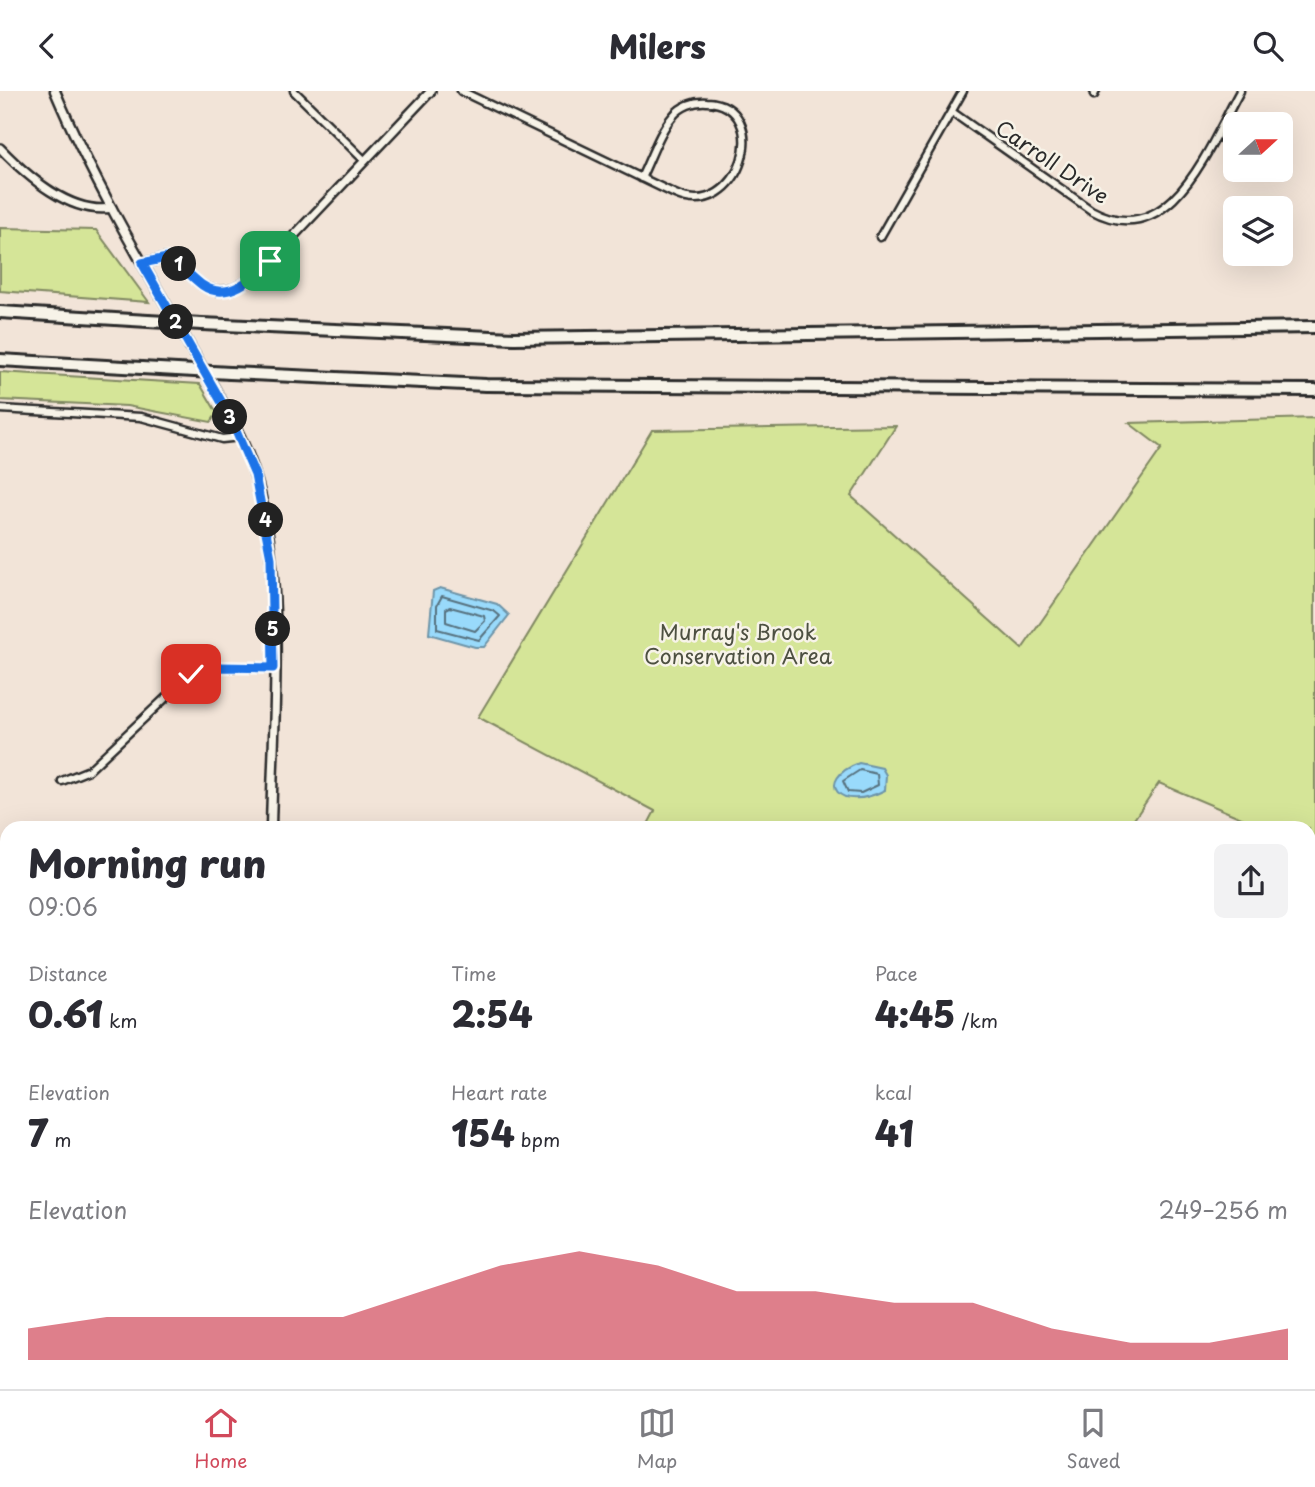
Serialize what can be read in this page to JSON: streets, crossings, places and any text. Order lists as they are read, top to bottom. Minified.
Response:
{"streets":{"street":["Carroll Drive"]},"parks":["Murray's Brook Conservation Area"],"north":"right","page":{"header":"Milers","pins":["1","2","3","4","5"],"heading":["Morning run","09:06"],"stats":[["Distance","0.61 km"],["Time","2:54"],["Pace","4:45 /km"],["Elevation","7 m"],["Heart rate","154 bpm"],["kcal","41"]],"chart":["Elevation","249–256 m"],"tabs":["Home","Map","Saved"]}}
